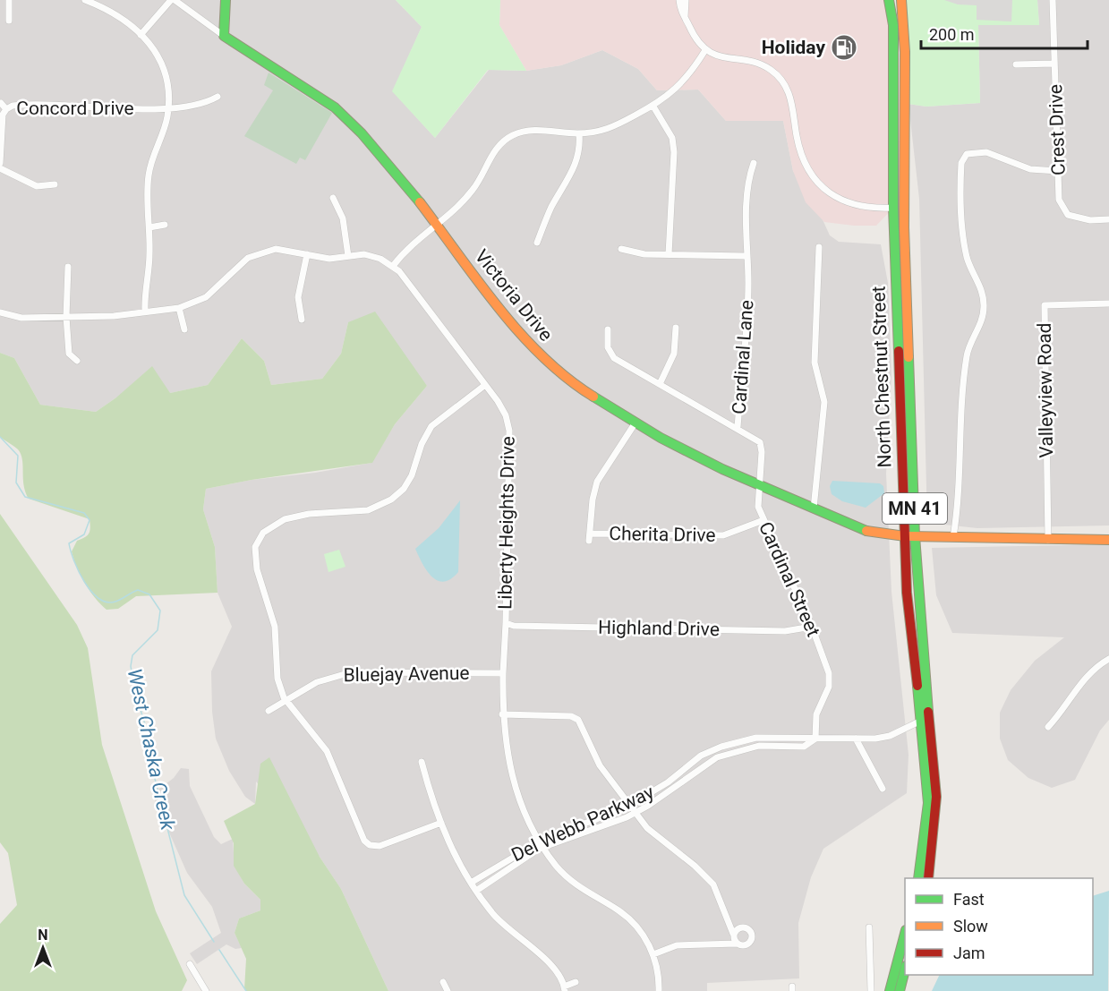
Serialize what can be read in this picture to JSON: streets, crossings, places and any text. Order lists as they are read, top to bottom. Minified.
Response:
{"streets":{"main road":["Victoria Drive","North Chestnut Street","MN 41"],"street":["Concord Drive","Crest Drive","Cardinal Lane","Valleyview Road","Liberty Heights Drive","Cherita Drive","Cardinal Street","Highland Drive","Bluejay Avenue","Del Webb Parkway"]},"crossings":[["Victoria Drive","Cardinal Lane"],["Victoria Drive","North Chestnut Street"],["Victoria Drive","Valleyview Road"],["Victoria Drive","Cherita Drive"],["Victoria Drive","Cardinal Street"],["Cardinal Lane","Cardinal Street"],["North Chestnut Street","Del Webb Parkway"],["Liberty Heights Drive","Highland Drive"],["Cherita Drive","Cardinal Street"],["Cardinal Street","Highland Drive"],["Cardinal Street","Del Webb Parkway"]],"water":["West Chaska Creek"],"places":{"fuel station":["Holiday"]},"legend":["Fast","Slow","Jam"],"scale_bar":"200 m","north":"top"}
